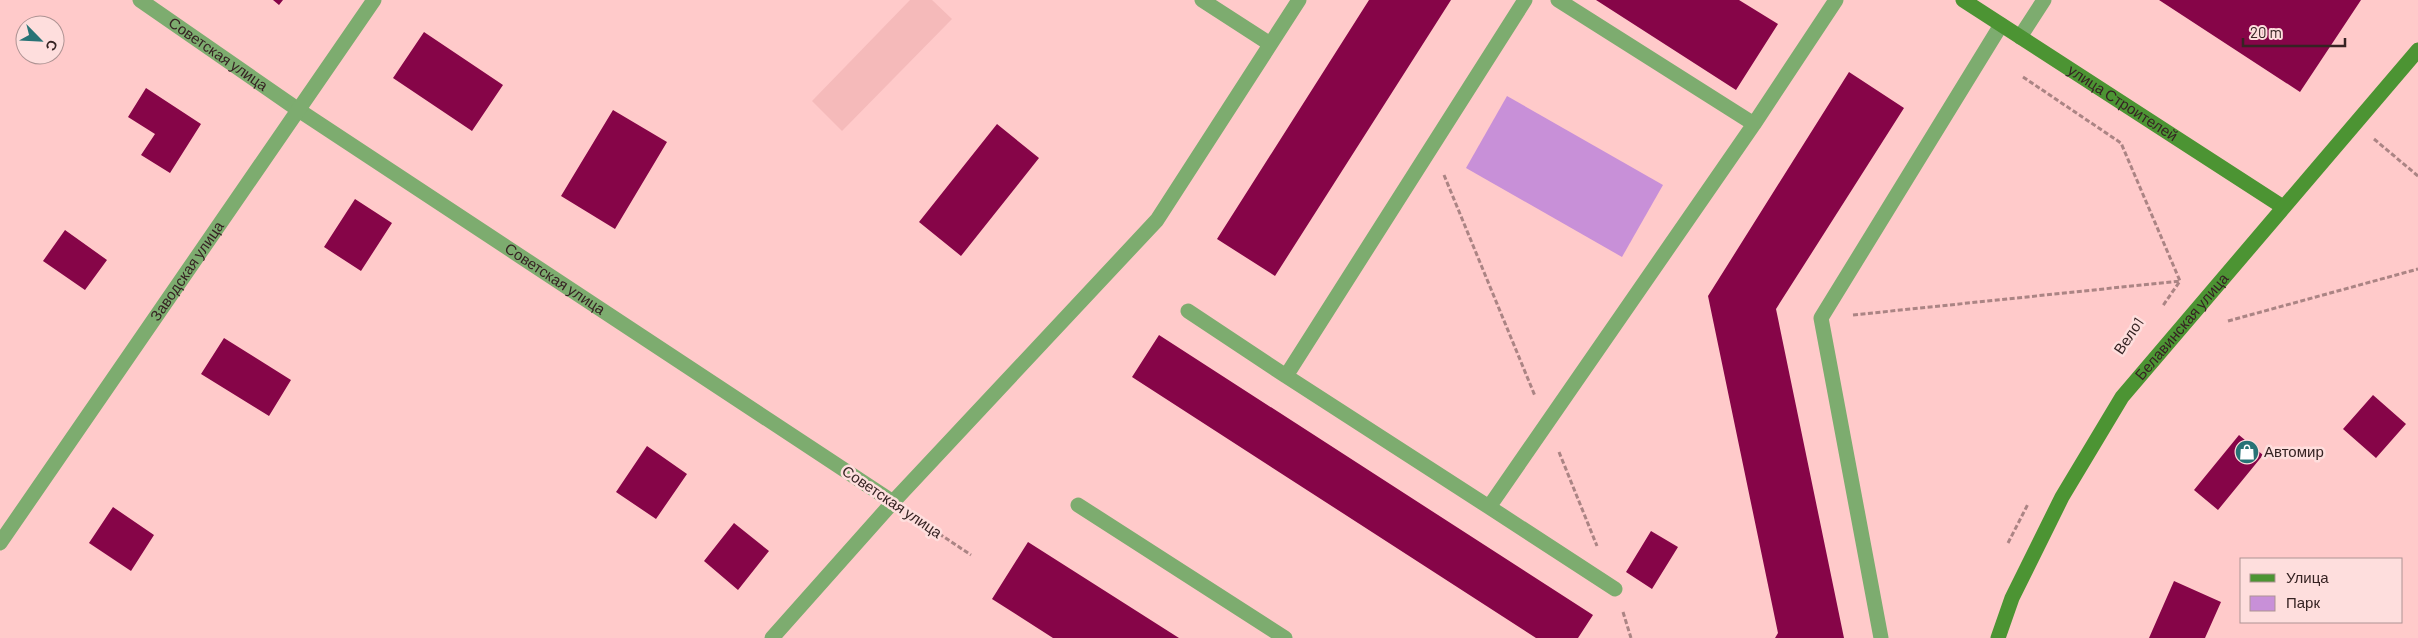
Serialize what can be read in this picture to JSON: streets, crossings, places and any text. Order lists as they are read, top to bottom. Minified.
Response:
{"streets":{"main road":["улица Строителей","Белавинская улица"],"street":["Советская улица","Заводская улица"],"path":["Вело1"]},"crossings":[["Советская улица","Заводская улица"],["улица Строителей","Белавинская улица"]],"places":{"shop":["Автомир"]},"legend":["Улица","Парк"],"scale_bar":"20 m","north":"bottom right"}
